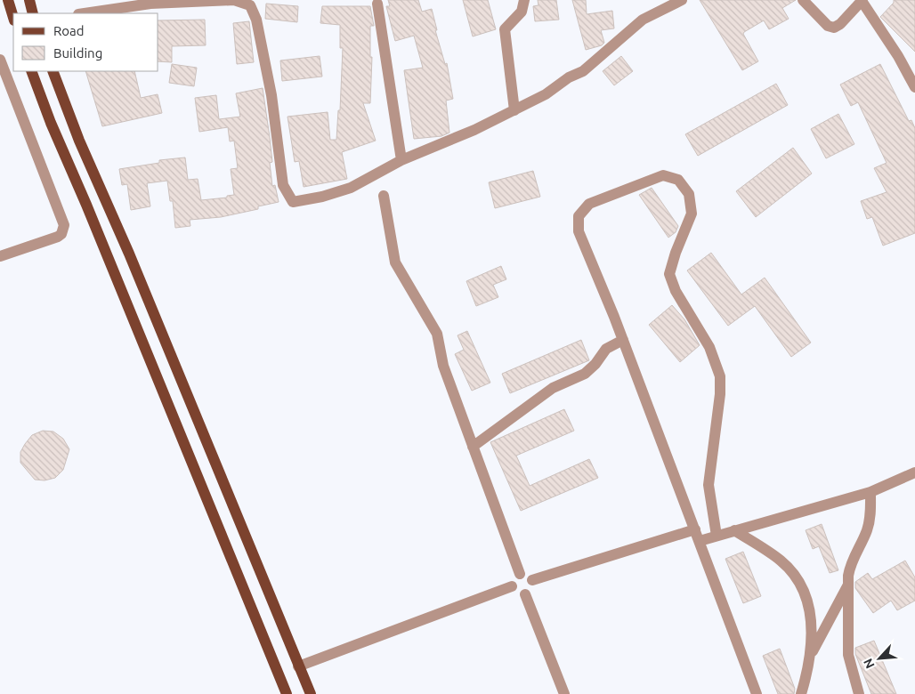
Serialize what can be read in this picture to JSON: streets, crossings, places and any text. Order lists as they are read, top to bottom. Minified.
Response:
{"legend":["Road","Building"],"north":"bottom left"}
